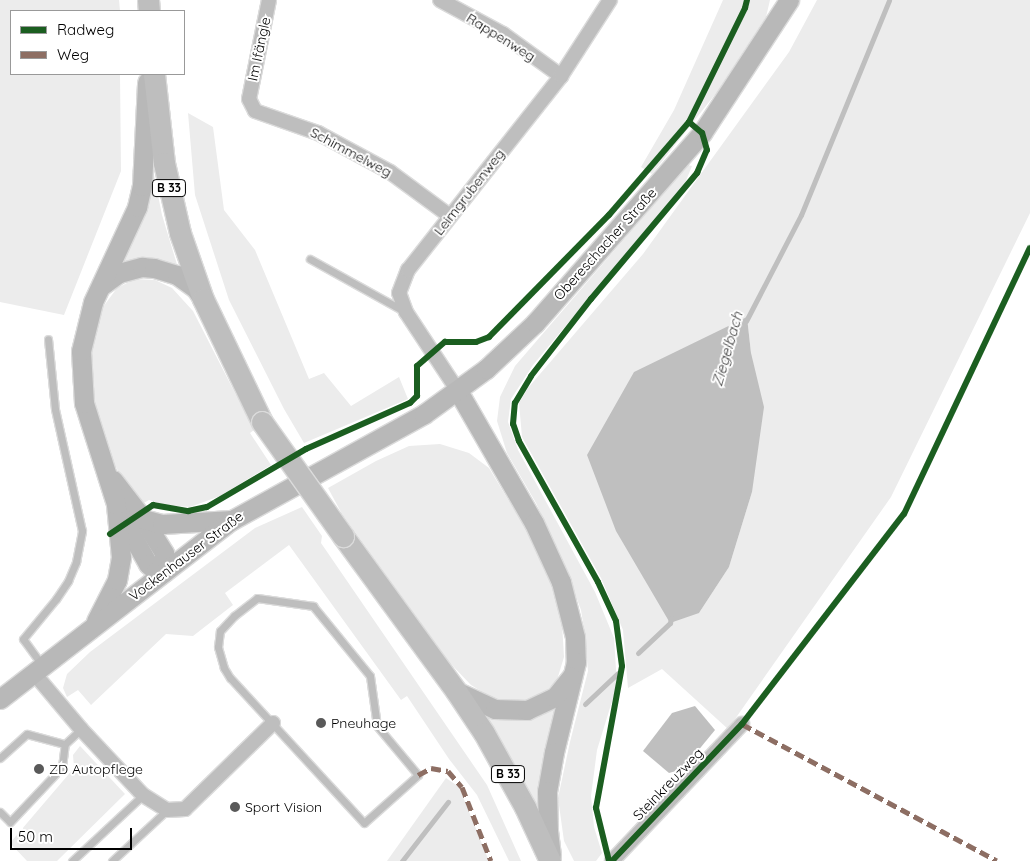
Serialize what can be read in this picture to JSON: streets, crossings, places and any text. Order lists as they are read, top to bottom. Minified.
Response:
{"streets":{"main road":["B 33","Obereschacher Straße","Vockenhauser Straße"],"street":["Rappenweg","Im Ifängle","Schimmelweg","Leimgrubenweg","Steinkreuzweg"]},"crossings":[["Rappenweg","Leimgrubenweg"],["Im Ifängle","Schimmelweg"],["Schimmelweg","Leimgrubenweg"],["Leimgrubenweg","Obereschacher Straße"],["Obereschacher Straße","Vockenhauser Straße"]],"water":["Ziegelbach"],"places":["Pneuhage","ZD Autopflege","Sport Vision"],"legend":["Radweg","Weg"],"scale_bar":"50 m"}
